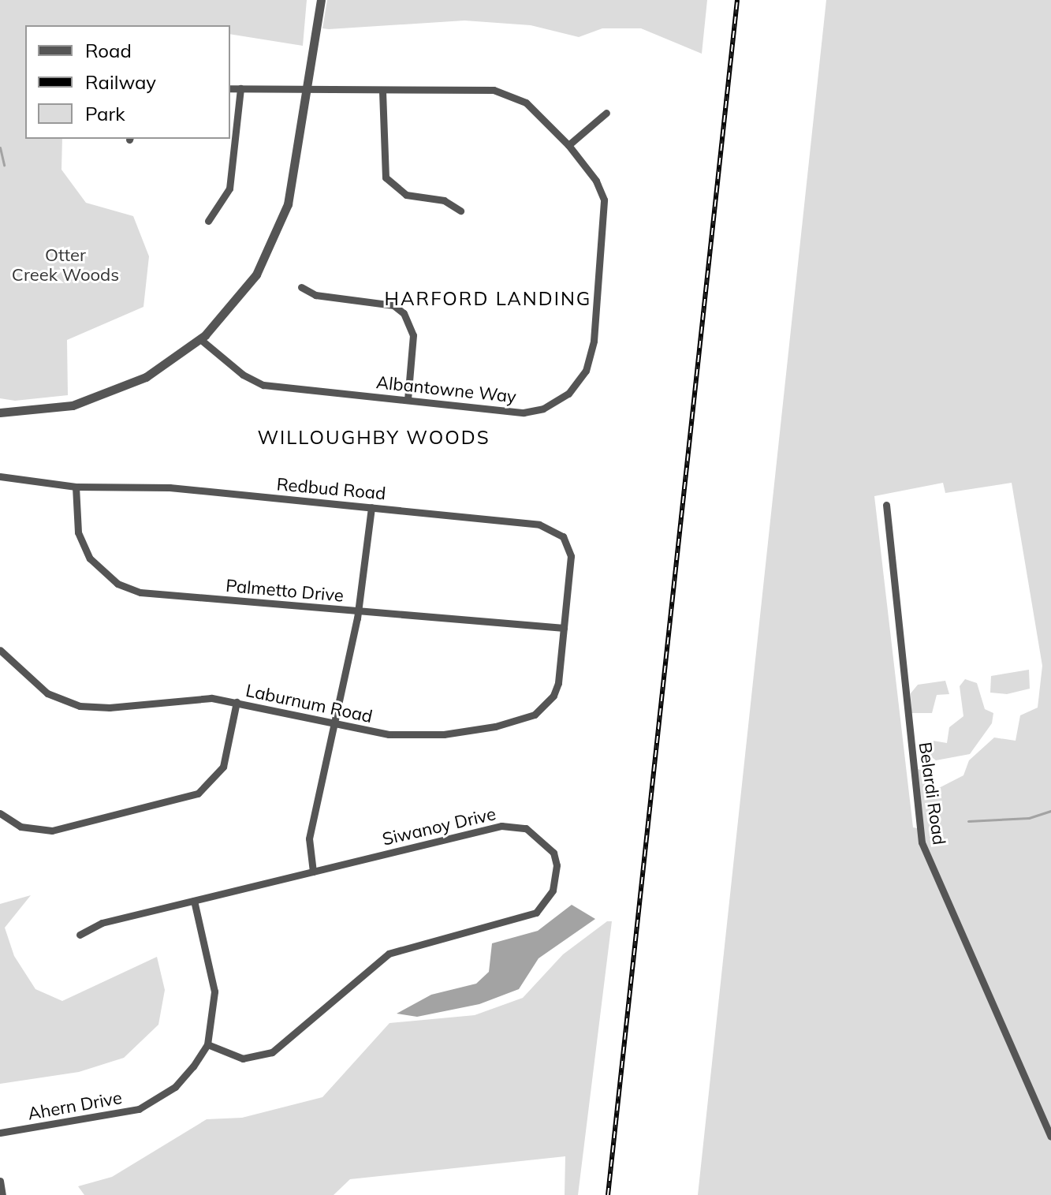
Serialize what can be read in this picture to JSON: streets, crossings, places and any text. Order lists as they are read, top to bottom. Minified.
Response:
{"streets":{"street":["Albantowne Way","Redbud Road","Palmetto Drive","Laburnum Road","Belardi Road","Siwanoy Drive","Ahern Drive"]},"crossings":[["Redbud Road","Palmetto Drive"],["Redbud Road","Laburnum Road"],["Palmetto Drive","Laburnum Road"],["Siwanoy Drive","Ahern Drive"]],"districts":["HARFORD LANDING","WILLOUGHBY WOODS"],"parks":["Otter Creek Woods"],"legend":["Road","Railway","Park"]}
